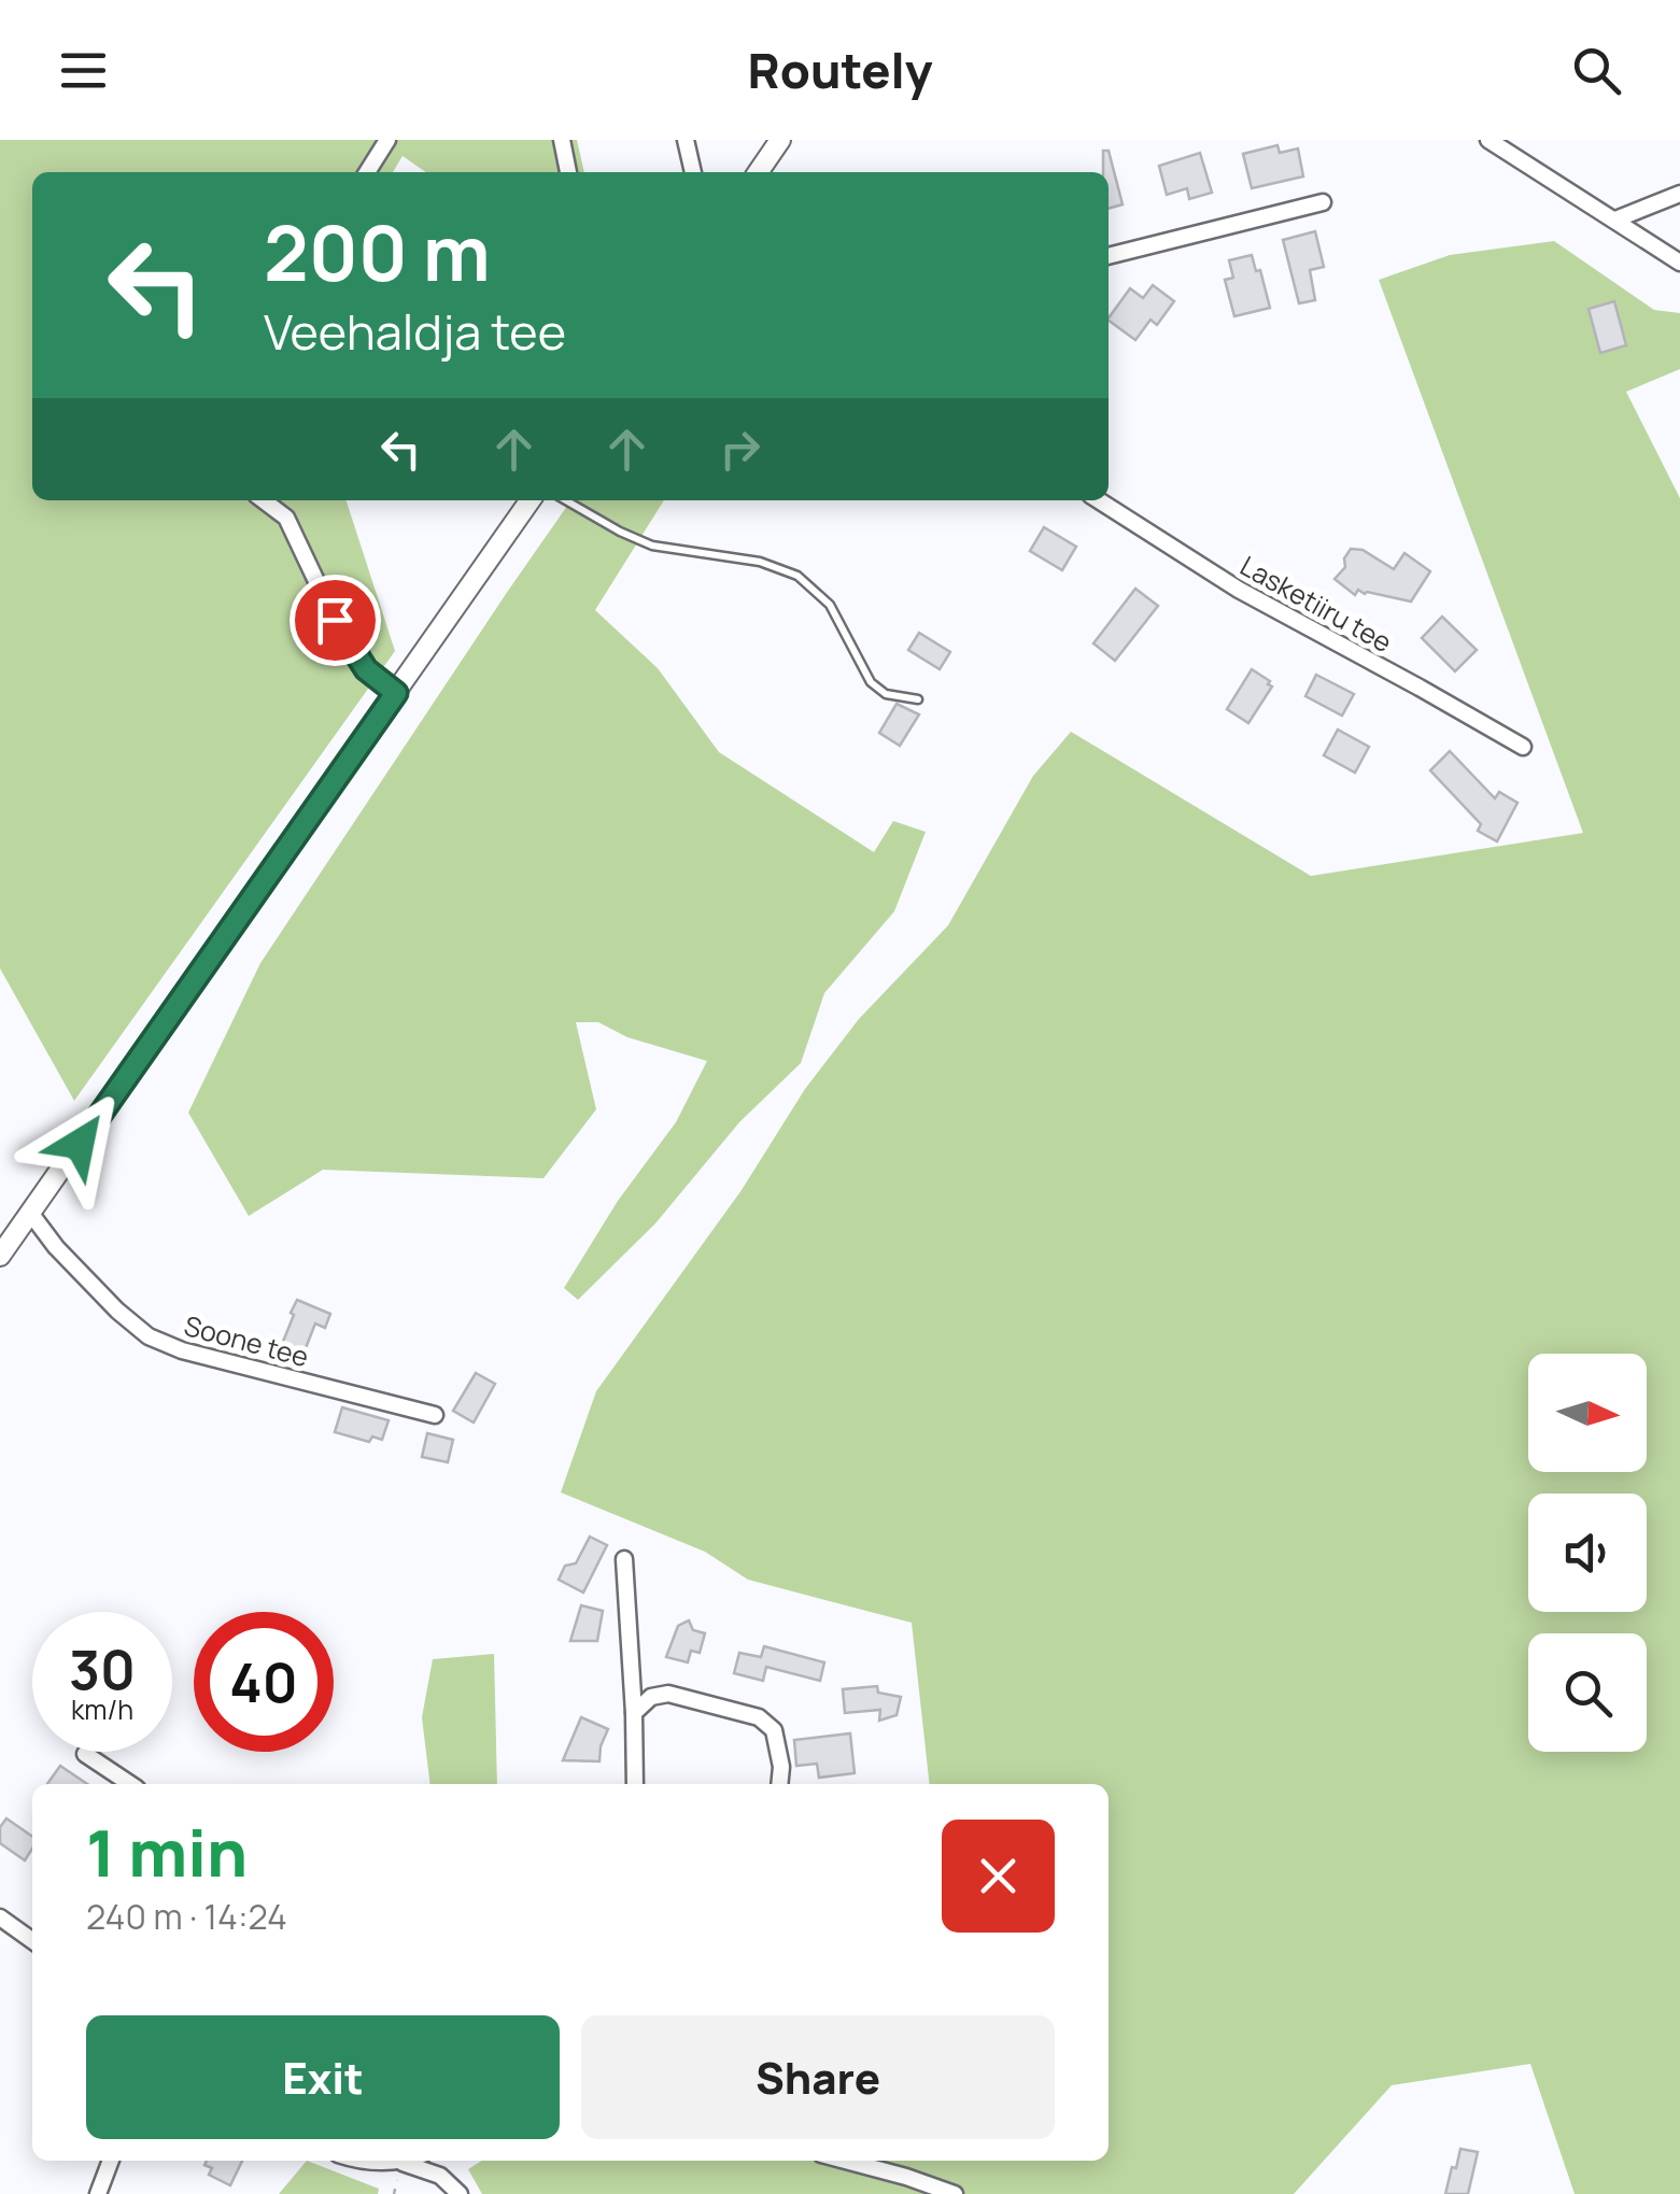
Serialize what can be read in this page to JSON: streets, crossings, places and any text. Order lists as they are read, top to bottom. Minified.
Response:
{"streets":{"street":["Lasketiiru tee","Soone tee"]},"north":"right","page":{"header":"Routely","turn":["200 m","Veehaldja tee"],"speed":"30 km/h","limit":"40","heading":["1 min","240 m · 14:24"],"buttons":["Exit","Share"]}}
